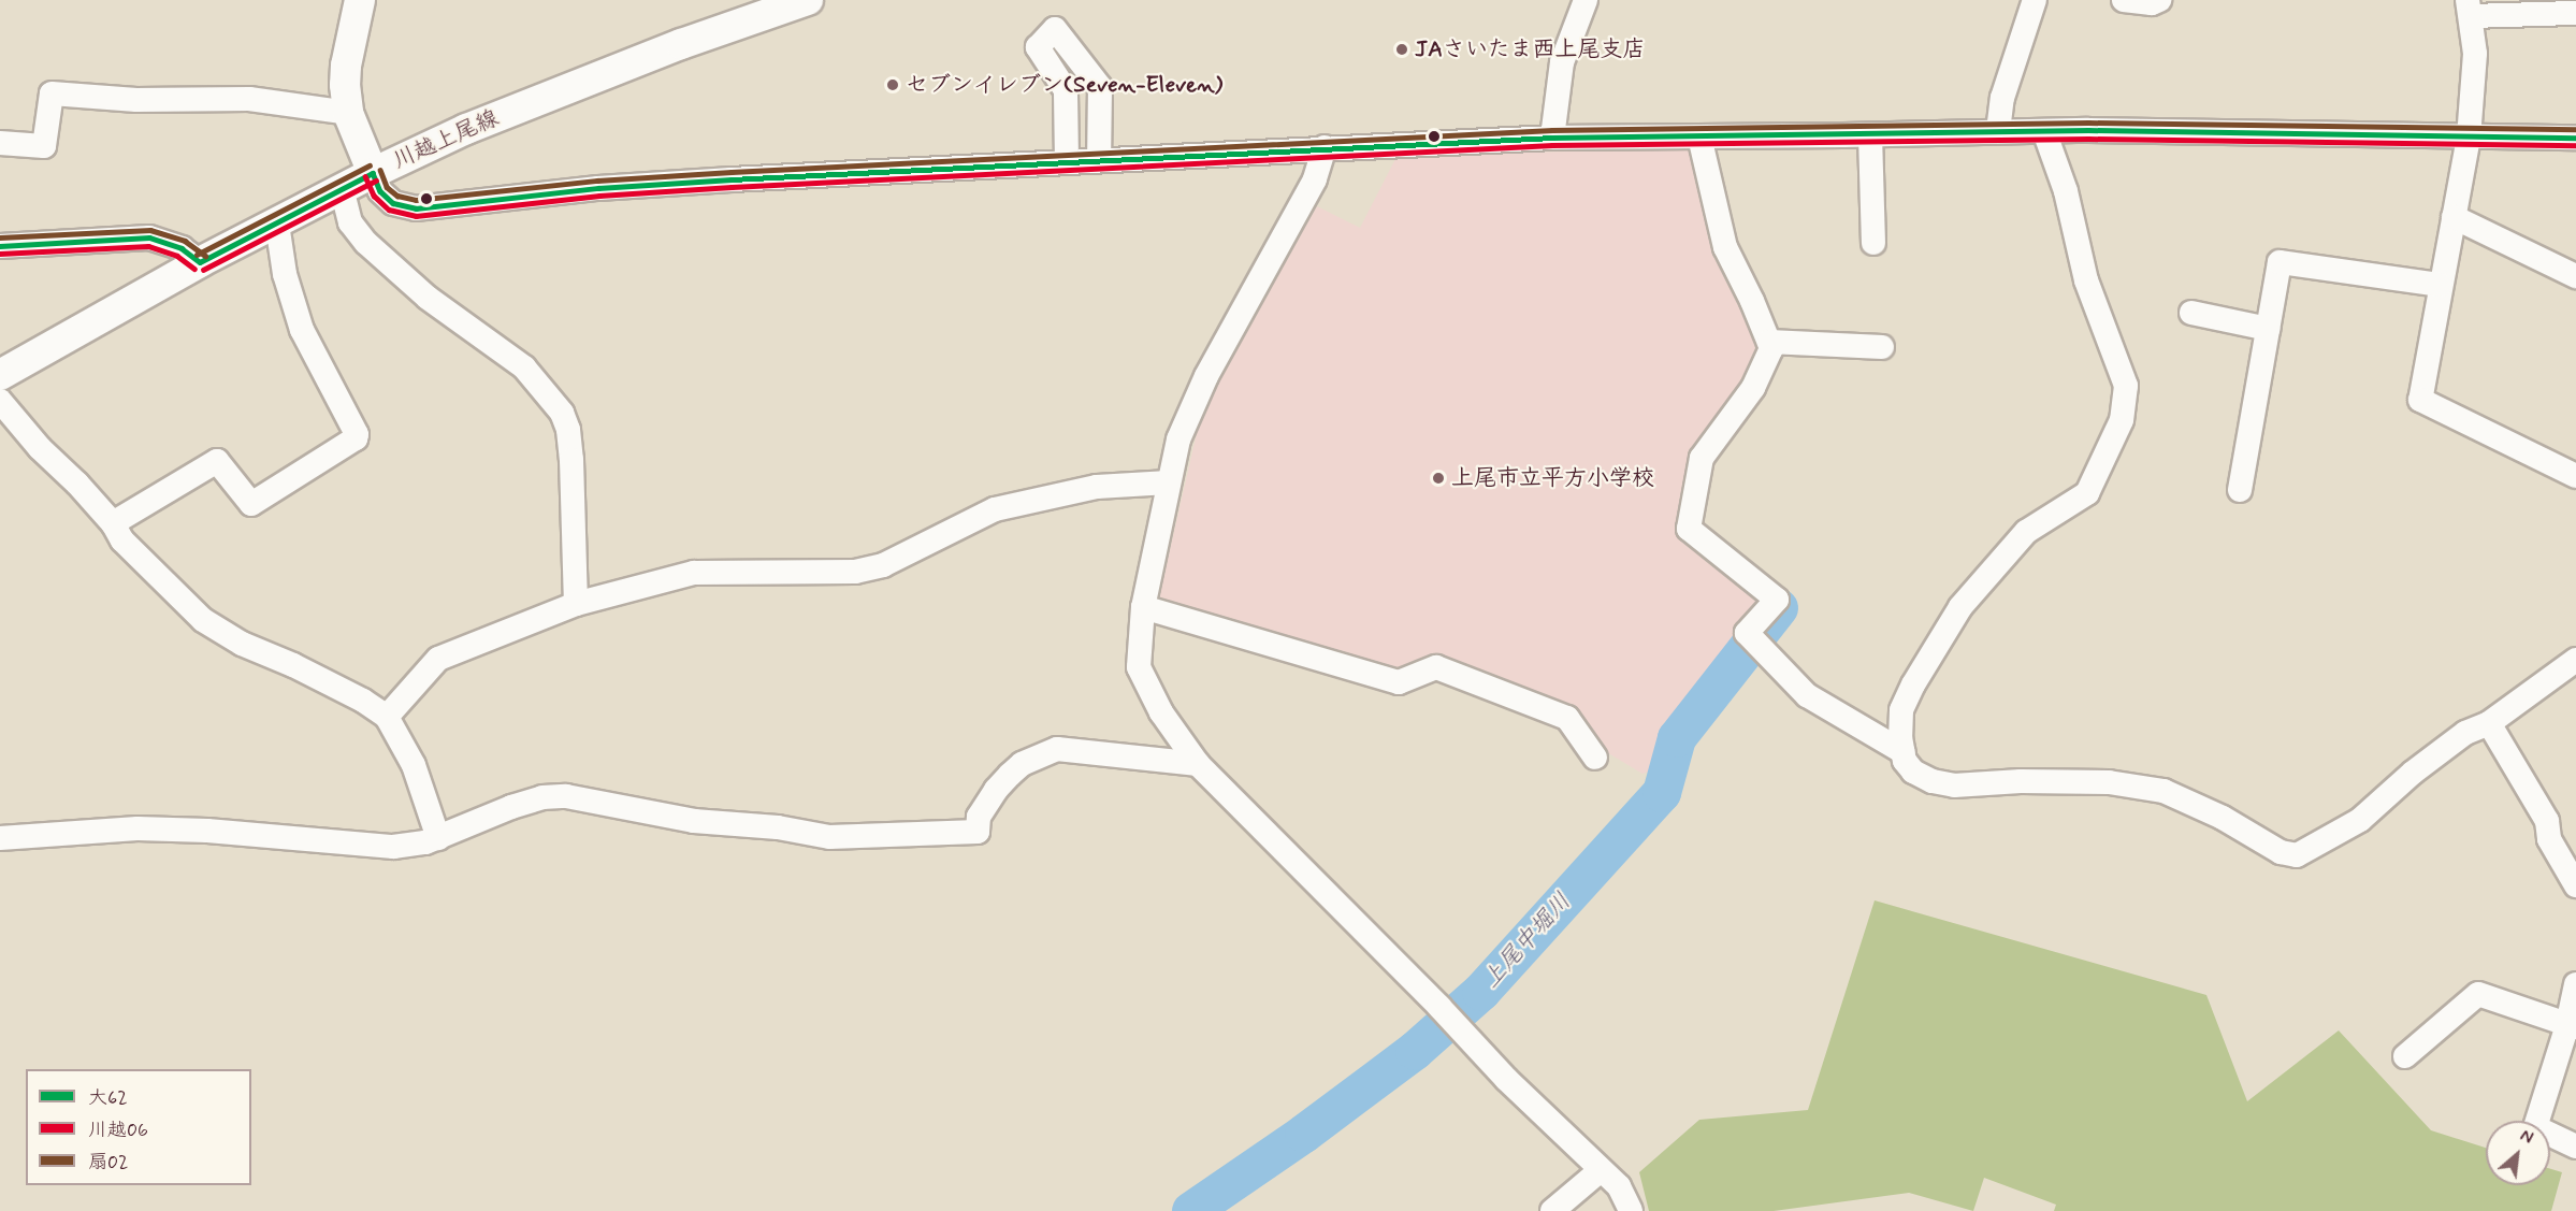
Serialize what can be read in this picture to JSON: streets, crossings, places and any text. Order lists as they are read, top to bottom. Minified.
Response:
{"streets":{"main road":["川越上尾線"]},"water":["上尾中堀川"],"places":["JAさいたま西上尾支店","セブンイレブン(Seven-Eleven)","上尾市立平方小学校"],"lines":["transit line 扇02","transit line 大62","transit line 川越06"],"legend":["大62","川越06","扇02"],"north":"top right"}
